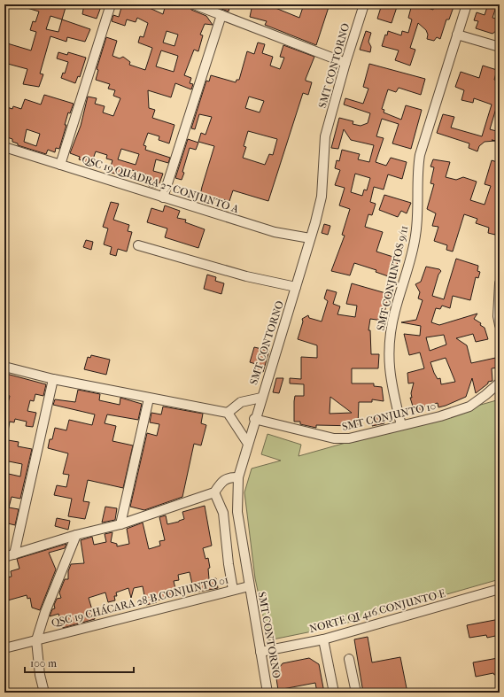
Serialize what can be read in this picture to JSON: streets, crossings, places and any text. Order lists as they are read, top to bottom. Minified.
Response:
{"streets":{"street":["SMT CONTORNO","QSC 19 QUADRA 27 CONJUNTO A","SMT CONJUNTOS 9/11","SMT CONJUNTO 10","QSC 19 CHÁCARA 28-B CONJUNTO 01","NORTE QI 416 CONJUNTO E"]},"crossings":[["SMT CONTORNO","QSC 19 QUADRA 27 CONJUNTO A"],["SMT CONTORNO","SMT CONJUNTO 10"],["SMT CONTORNO","QSC 19 CHÁCARA 28-B CONJUNTO 01"],["SMT CONTORNO","NORTE QI 416 CONJUNTO E"],["SMT CONJUNTOS 9/11","SMT CONJUNTO 10"]],"scale_bar":"100 m"}
